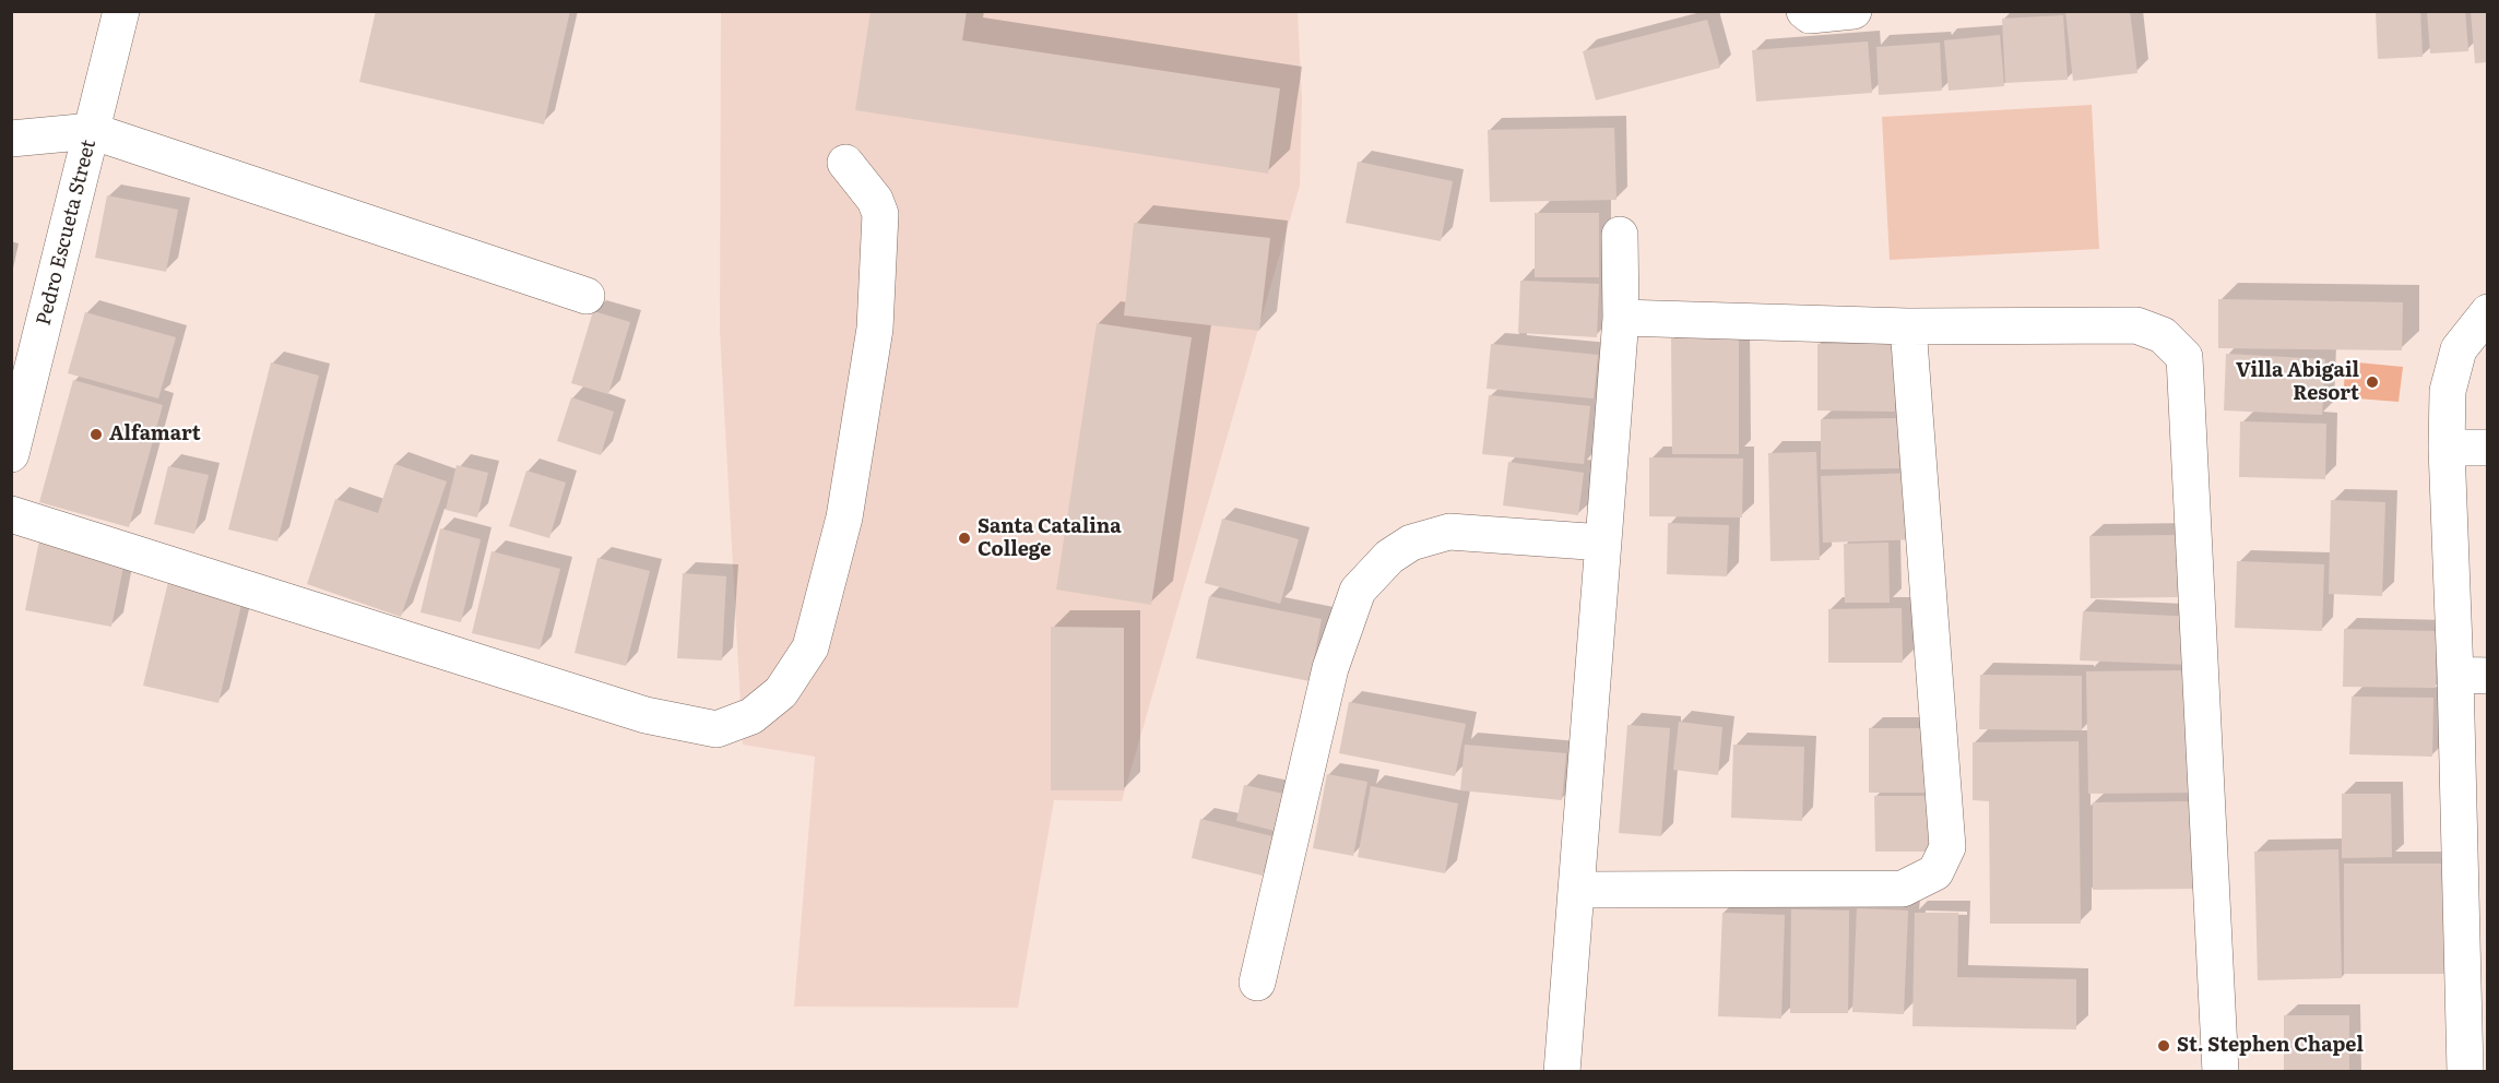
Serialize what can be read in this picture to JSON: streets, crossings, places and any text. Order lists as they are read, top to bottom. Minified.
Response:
{"streets":{"street":["Pedro Escueta Street"]},"places":["Villa Abigail Resort","Alfamart","Santa Catalina College","St. Stephen Chapel"]}
